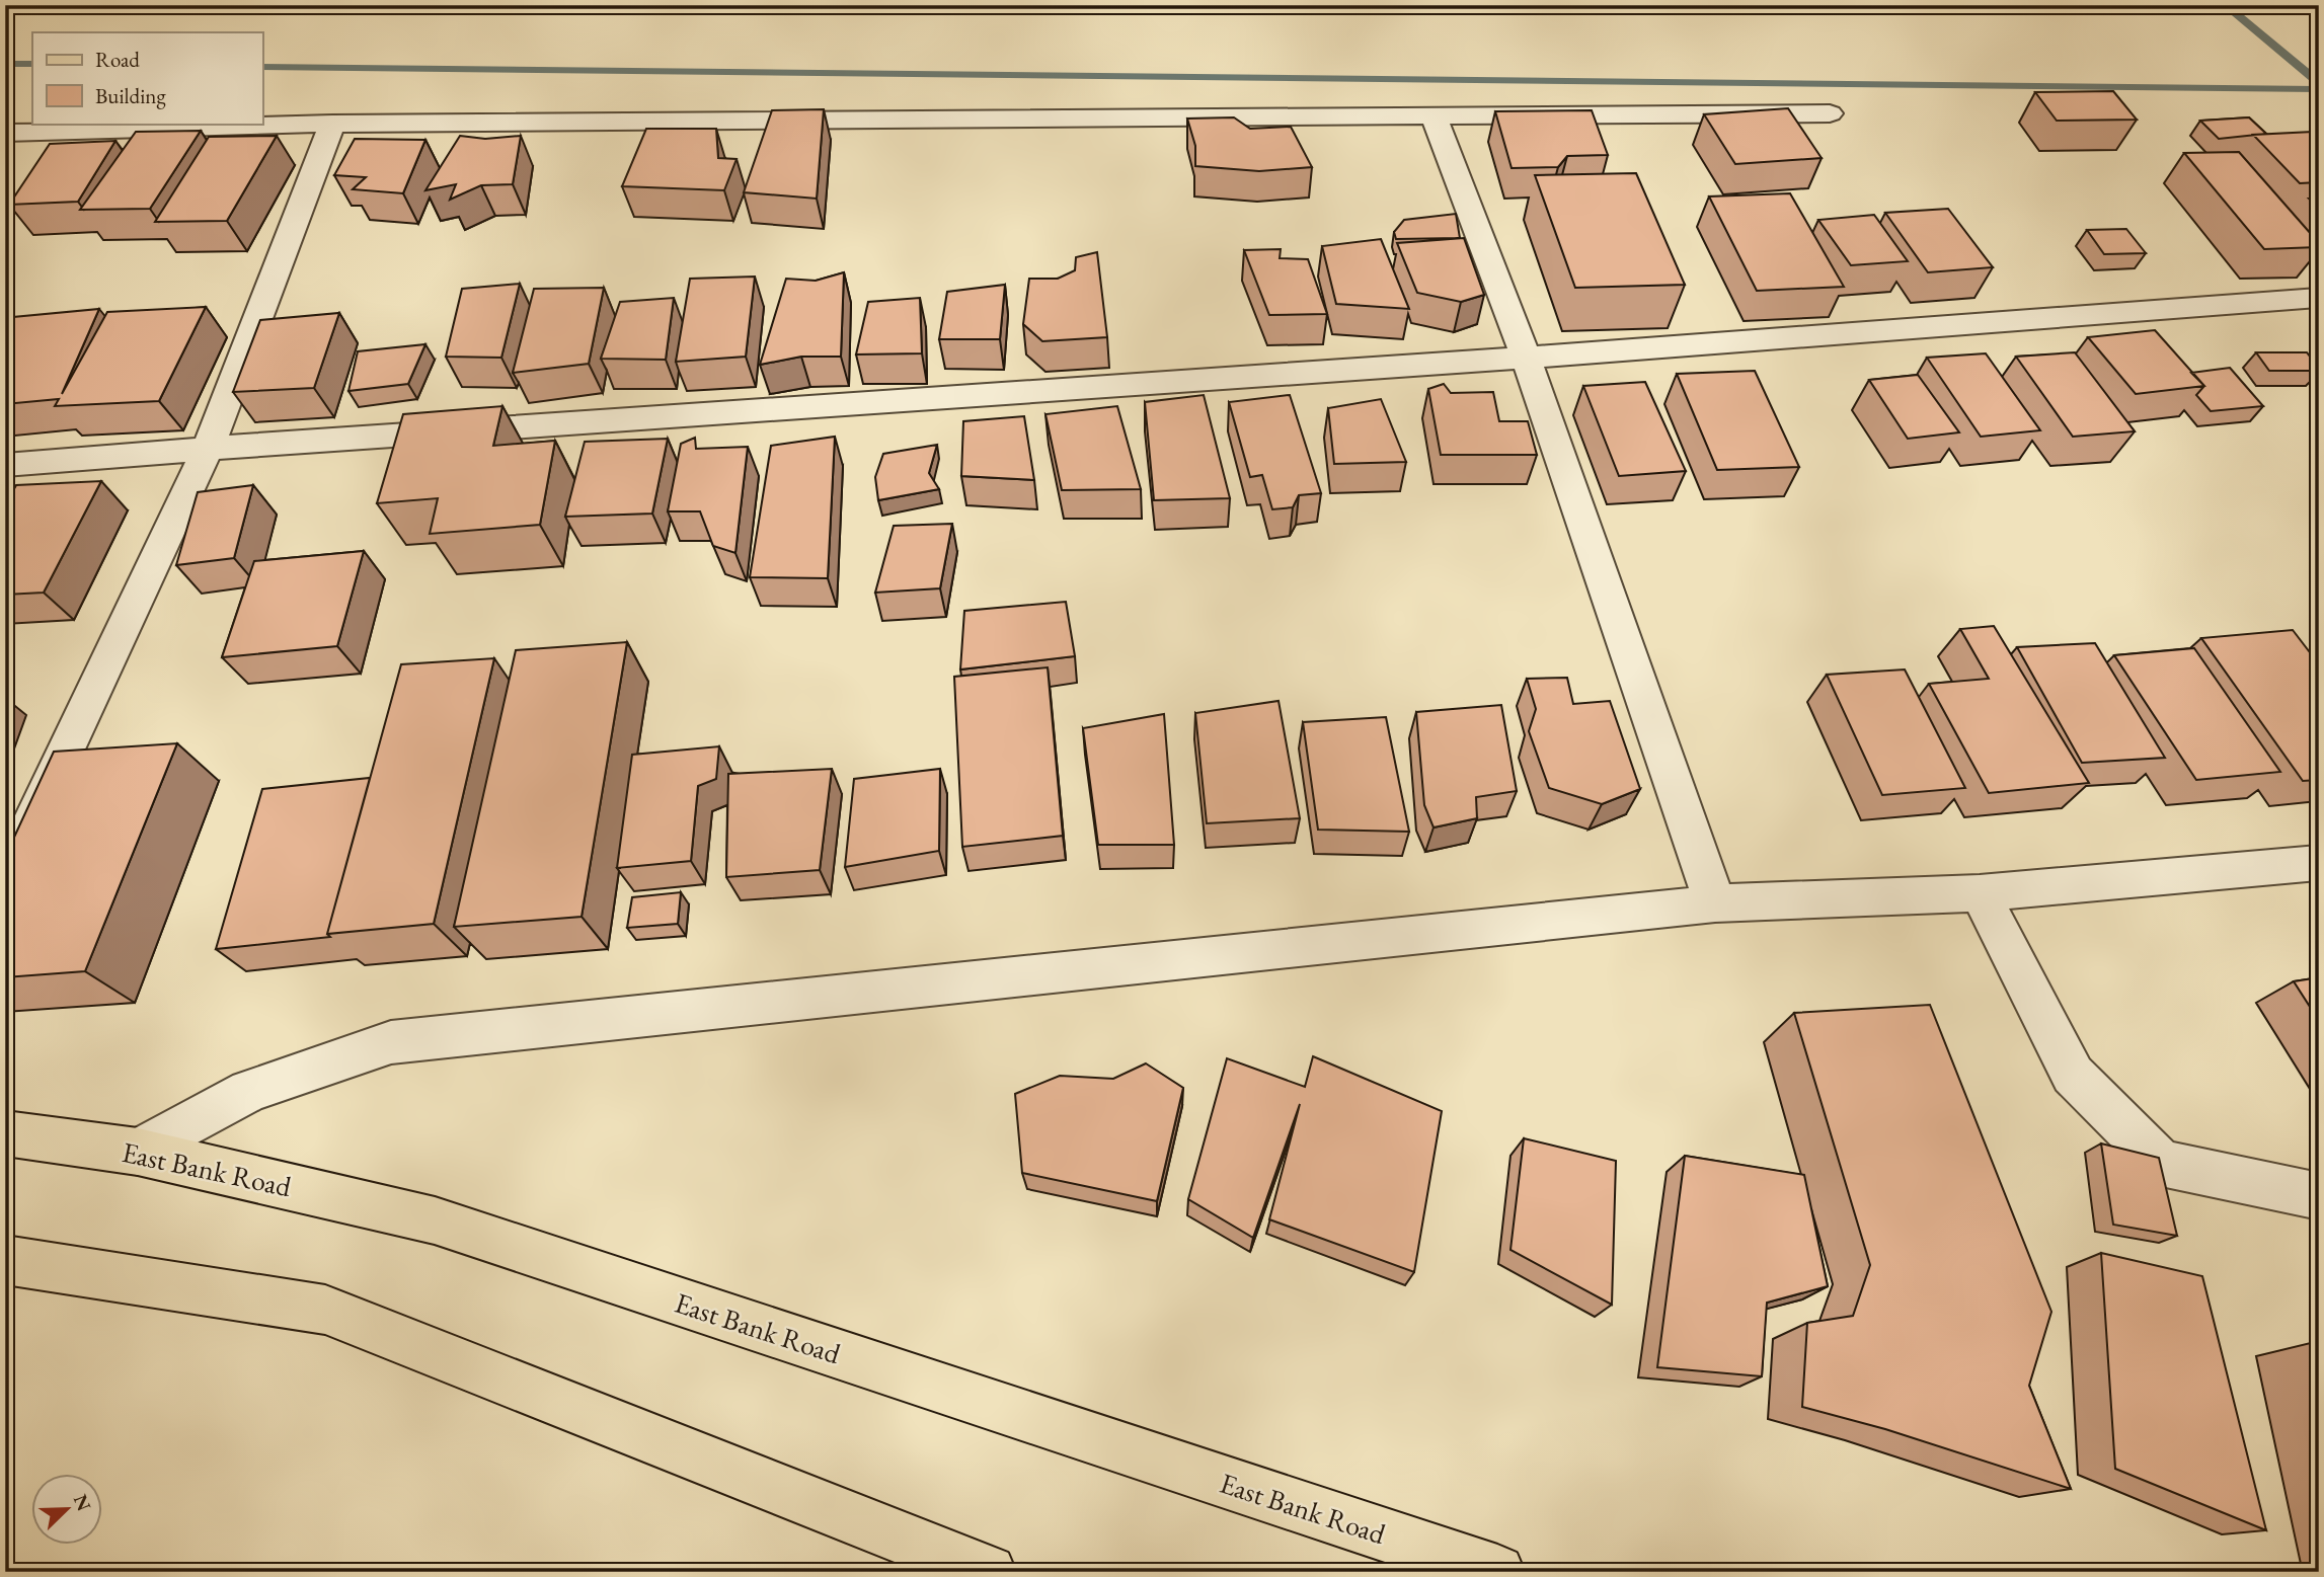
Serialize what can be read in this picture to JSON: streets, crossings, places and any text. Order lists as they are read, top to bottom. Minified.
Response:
{"streets":{"main road":["East Bank Road"]},"legend":["Road","Building"],"north":"top right"}
